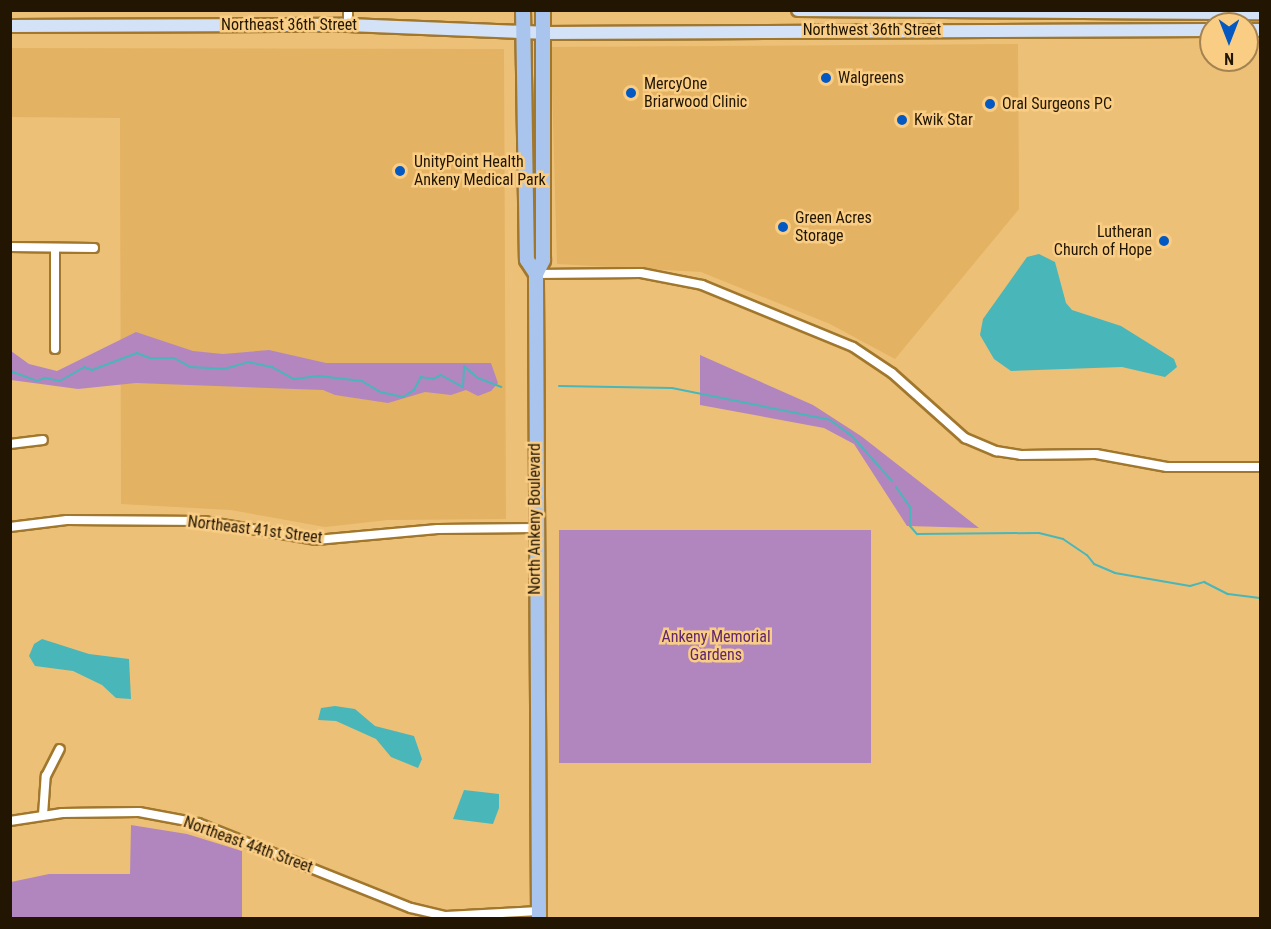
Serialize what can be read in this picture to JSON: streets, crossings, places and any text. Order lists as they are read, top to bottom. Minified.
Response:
{"streets":{"main road":["Northeast 36th Street","Northwest 36th Street","North Ankeny Boulevard"],"street":["Northeast 41st Street","Northeast 44th Street"]},"crossings":[["Northeast 36th Street","Northwest 36th Street"],["Northeast 36th Street","North Ankeny Boulevard"],["Northwest 36th Street","North Ankeny Boulevard"],["North Ankeny Boulevard","Northeast 41st Street"],["North Ankeny Boulevard","Northeast 44th Street"]],"parks":["Ankeny Memorial Gardens"],"places":["Walgreens","MercyOne Briarwood Clinic","Oral Surgeons PC","Kwik Star","UnityPoint Health Ankeny Medical Park","Green Acres Storage","Lutheran Church of Hope"],"north":"bottom"}
